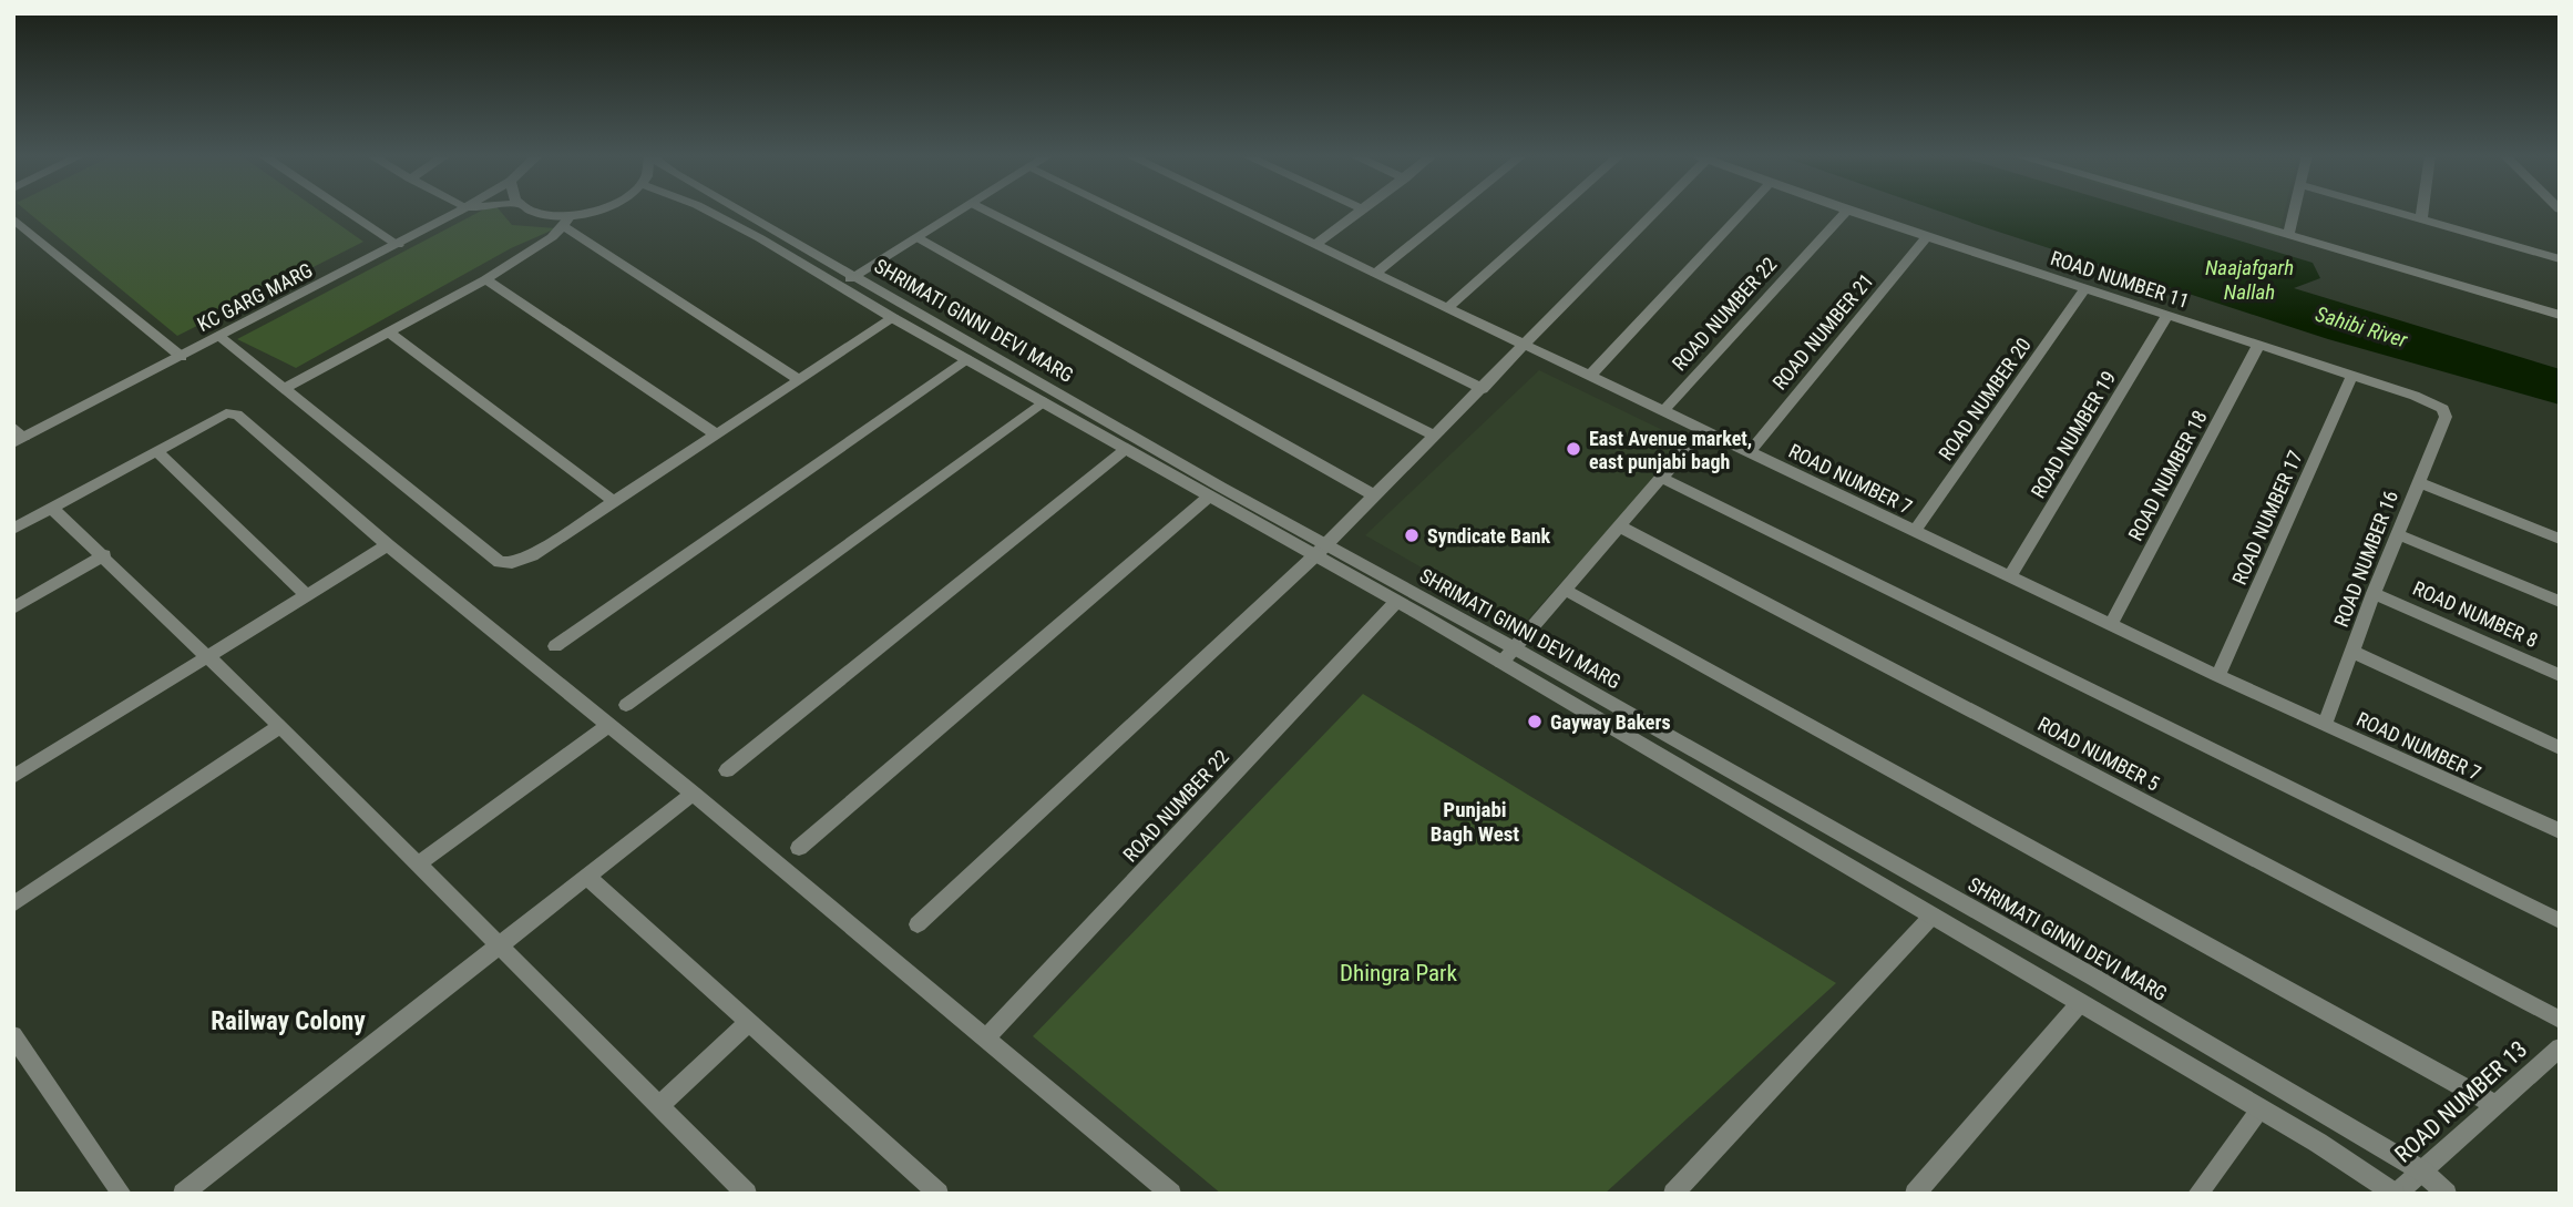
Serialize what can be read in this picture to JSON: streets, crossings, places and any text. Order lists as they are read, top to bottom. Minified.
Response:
{"streets":{"street":["ROAD NUMBER 11","KC GARG MARG","ROAD NUMBER 22","SHRIMATI GINNI DEVI MARG","ROAD NUMBER 21","ROAD NUMBER 20","ROAD NUMBER 19","ROAD NUMBER 18","ROAD NUMBER 7","ROAD NUMBER 17","ROAD NUMBER 16","ROAD NUMBER 8","ROAD NUMBER 5","ROAD NUMBER 13"]},"crossings":[["ROAD NUMBER 11","ROAD NUMBER 21"],["ROAD NUMBER 11","ROAD NUMBER 20"],["ROAD NUMBER 11","ROAD NUMBER 19"],["ROAD NUMBER 11","ROAD NUMBER 18"],["ROAD NUMBER 11","ROAD NUMBER 17"],["ROAD NUMBER 11","ROAD NUMBER 16"],["ROAD NUMBER 22","SHRIMATI GINNI DEVI MARG"],["ROAD NUMBER 22","ROAD NUMBER 7"],["SHRIMATI GINNI DEVI MARG","ROAD NUMBER 13"],["ROAD NUMBER 21","ROAD NUMBER 7"],["ROAD NUMBER 20","ROAD NUMBER 7"],["ROAD NUMBER 19","ROAD NUMBER 7"],["ROAD NUMBER 18","ROAD NUMBER 7"],["ROAD NUMBER 7","ROAD NUMBER 17"],["ROAD NUMBER 7","ROAD NUMBER 16"],["ROAD NUMBER 16","ROAD NUMBER 8"]],"districts":["Punjabi Bagh West","Railway Colony"],"water":["Naajafgarh Nallah","Sahibi River"],"parks":["Dhingra Park"],"places":["East Avenue market, east punjabi bagh","Syndicate Bank","Gayway Bakers"]}
